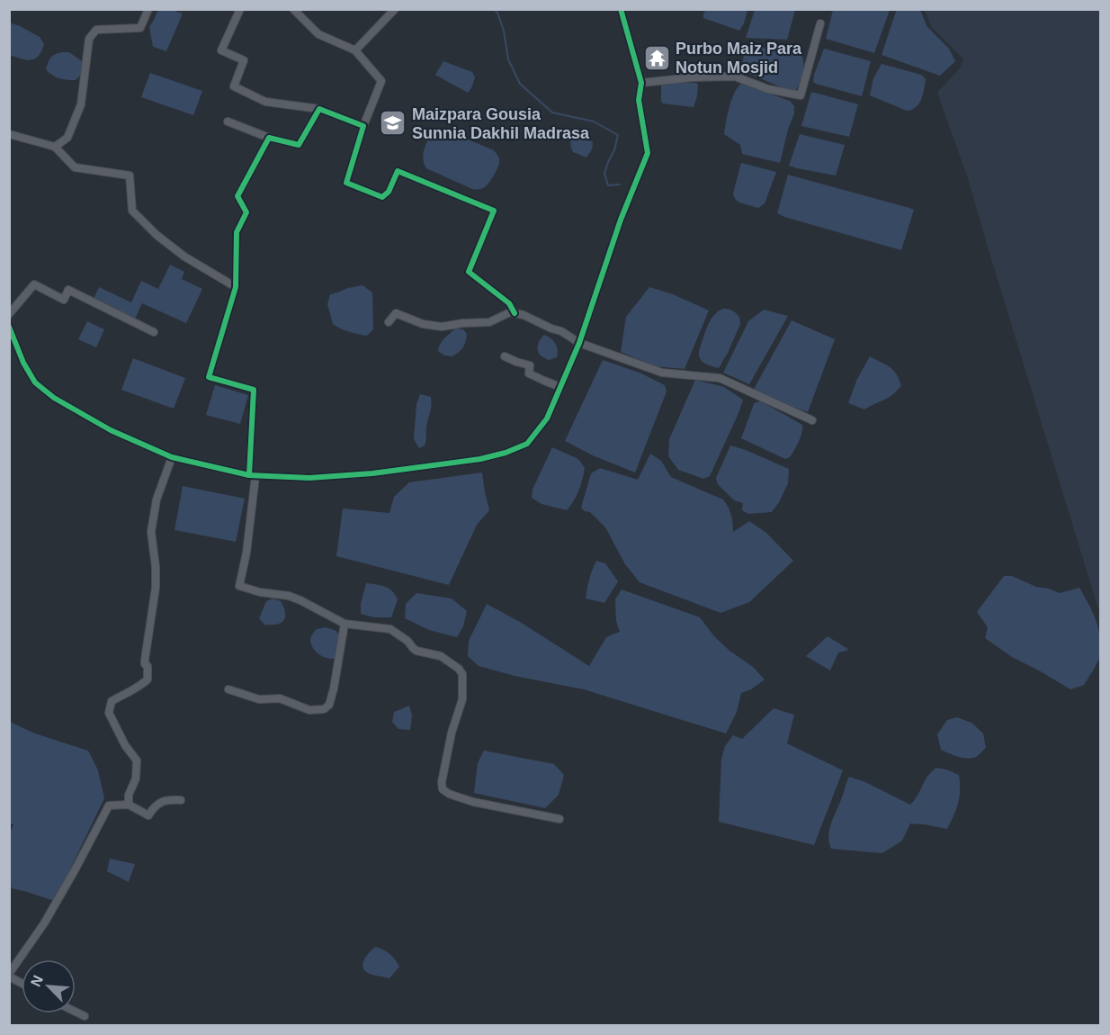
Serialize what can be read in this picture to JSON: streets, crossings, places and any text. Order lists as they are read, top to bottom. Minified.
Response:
{"places":{"temple":["Purbo Maiz Para Notun Mosjid"],"school or university":["Maizpara Gousia Sunnia Dakhil Madrasa"]},"north":"top left"}
